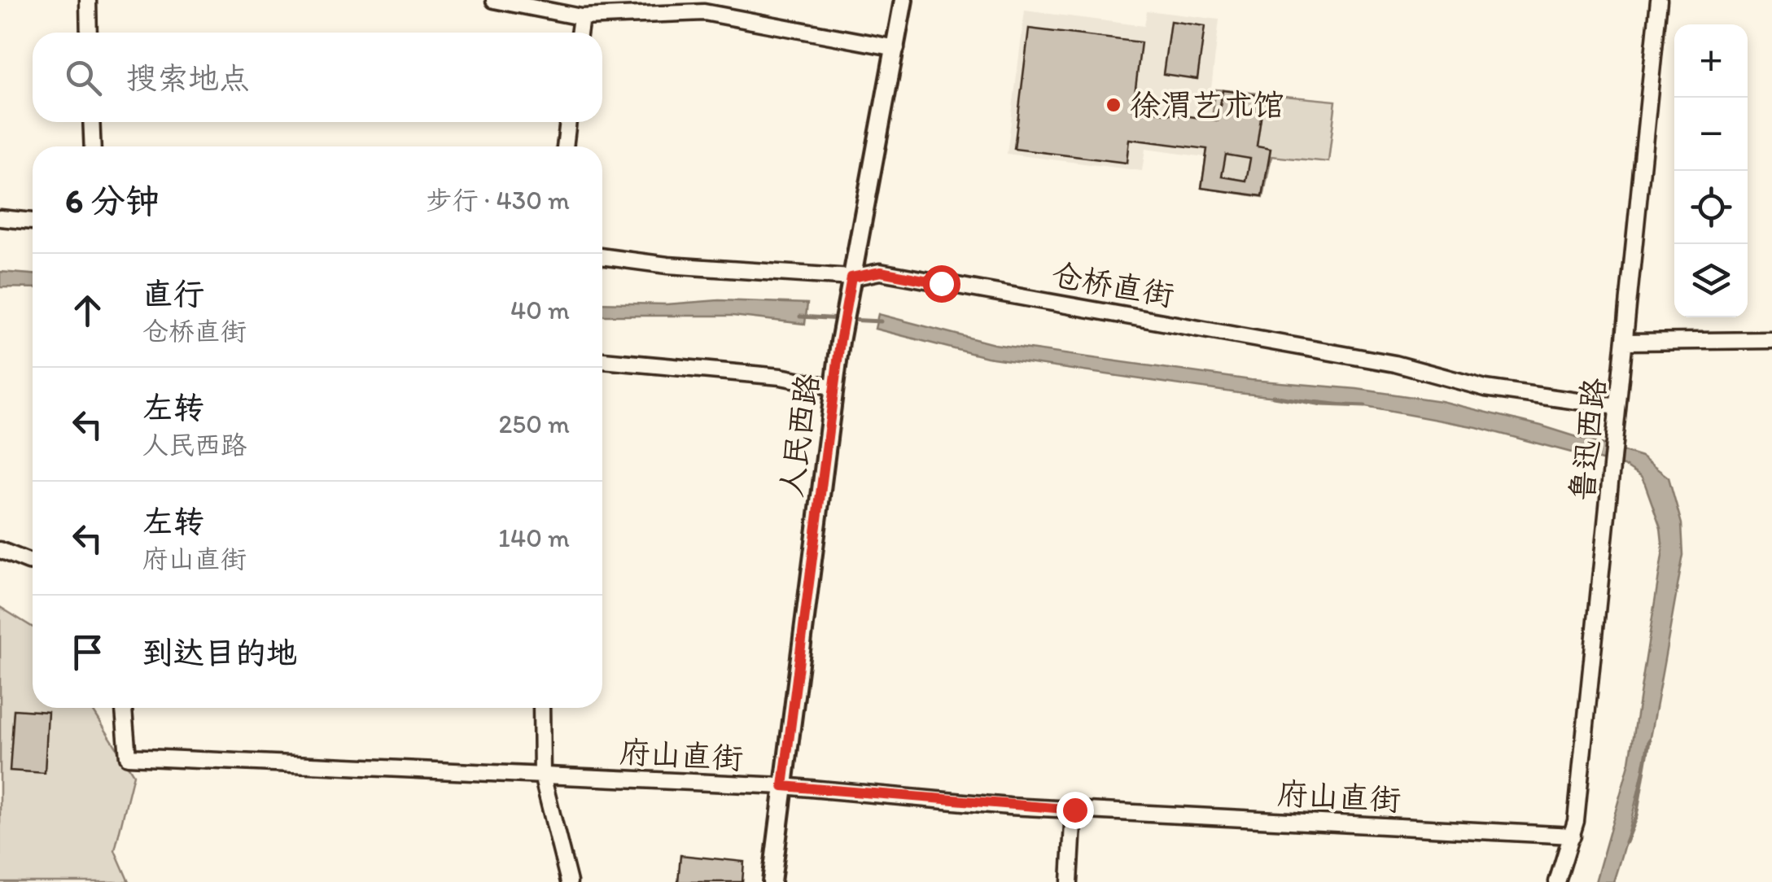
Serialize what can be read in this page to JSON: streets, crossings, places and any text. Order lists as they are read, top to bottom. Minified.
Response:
{"streets":{"main road":["人民西路"],"street":["仓桥直街","鲁迅西路","府山直街"]},"crossings":[["仓桥直街","人民西路"],["仓桥直街","鲁迅西路"],["人民西路","府山直街"],["鲁迅西路","府山直街"]],"places":["徐渭艺术馆"],"page":{"map_buttons":["+","−"],"search":"搜索地点","heading":["6 分钟","步行 · 430 m"],"list":[["直行","仓桥直街","40 m"],["左转","人民西路","250 m"],["左转","府山直街","140 m"],"到达目的地"]}}
